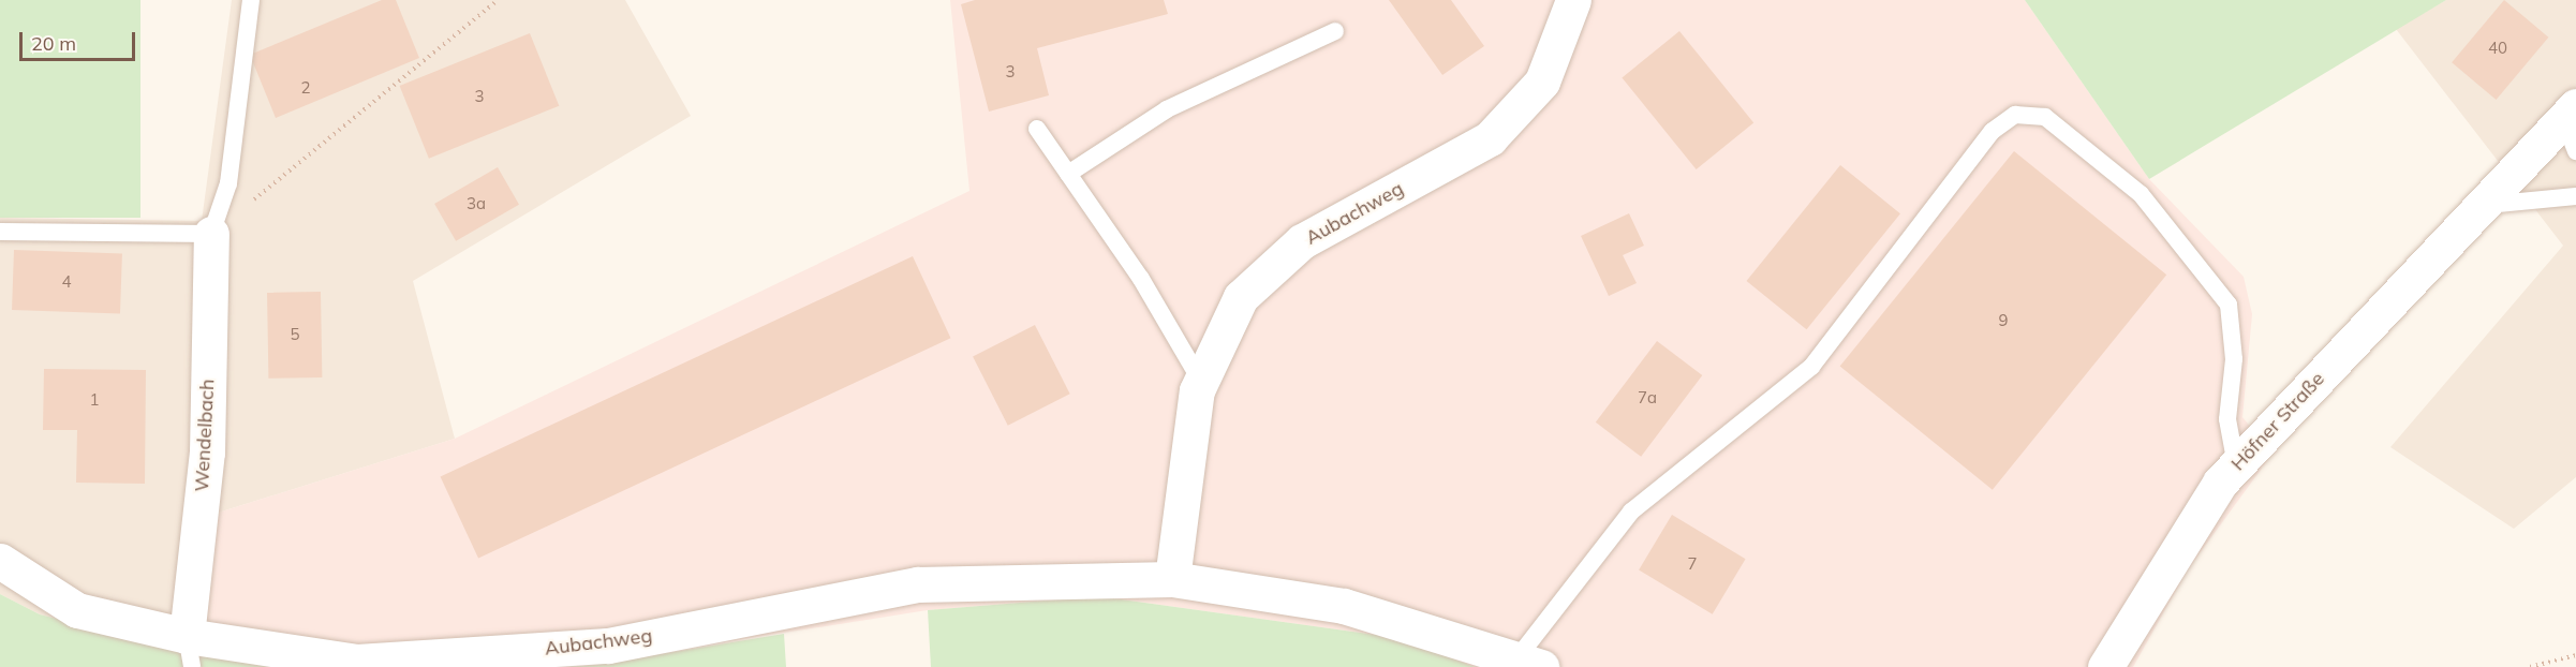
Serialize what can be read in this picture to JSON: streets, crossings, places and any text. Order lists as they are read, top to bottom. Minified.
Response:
{"streets":{"street":["Aubachweg","Höfner Straße","Wendelbach"]},"crossings":[["Aubachweg","Wendelbach"]],"house_numbers":["40","3","2","3","3a","4","9","5","7a","1","7"],"scale_bar":"20 m"}
